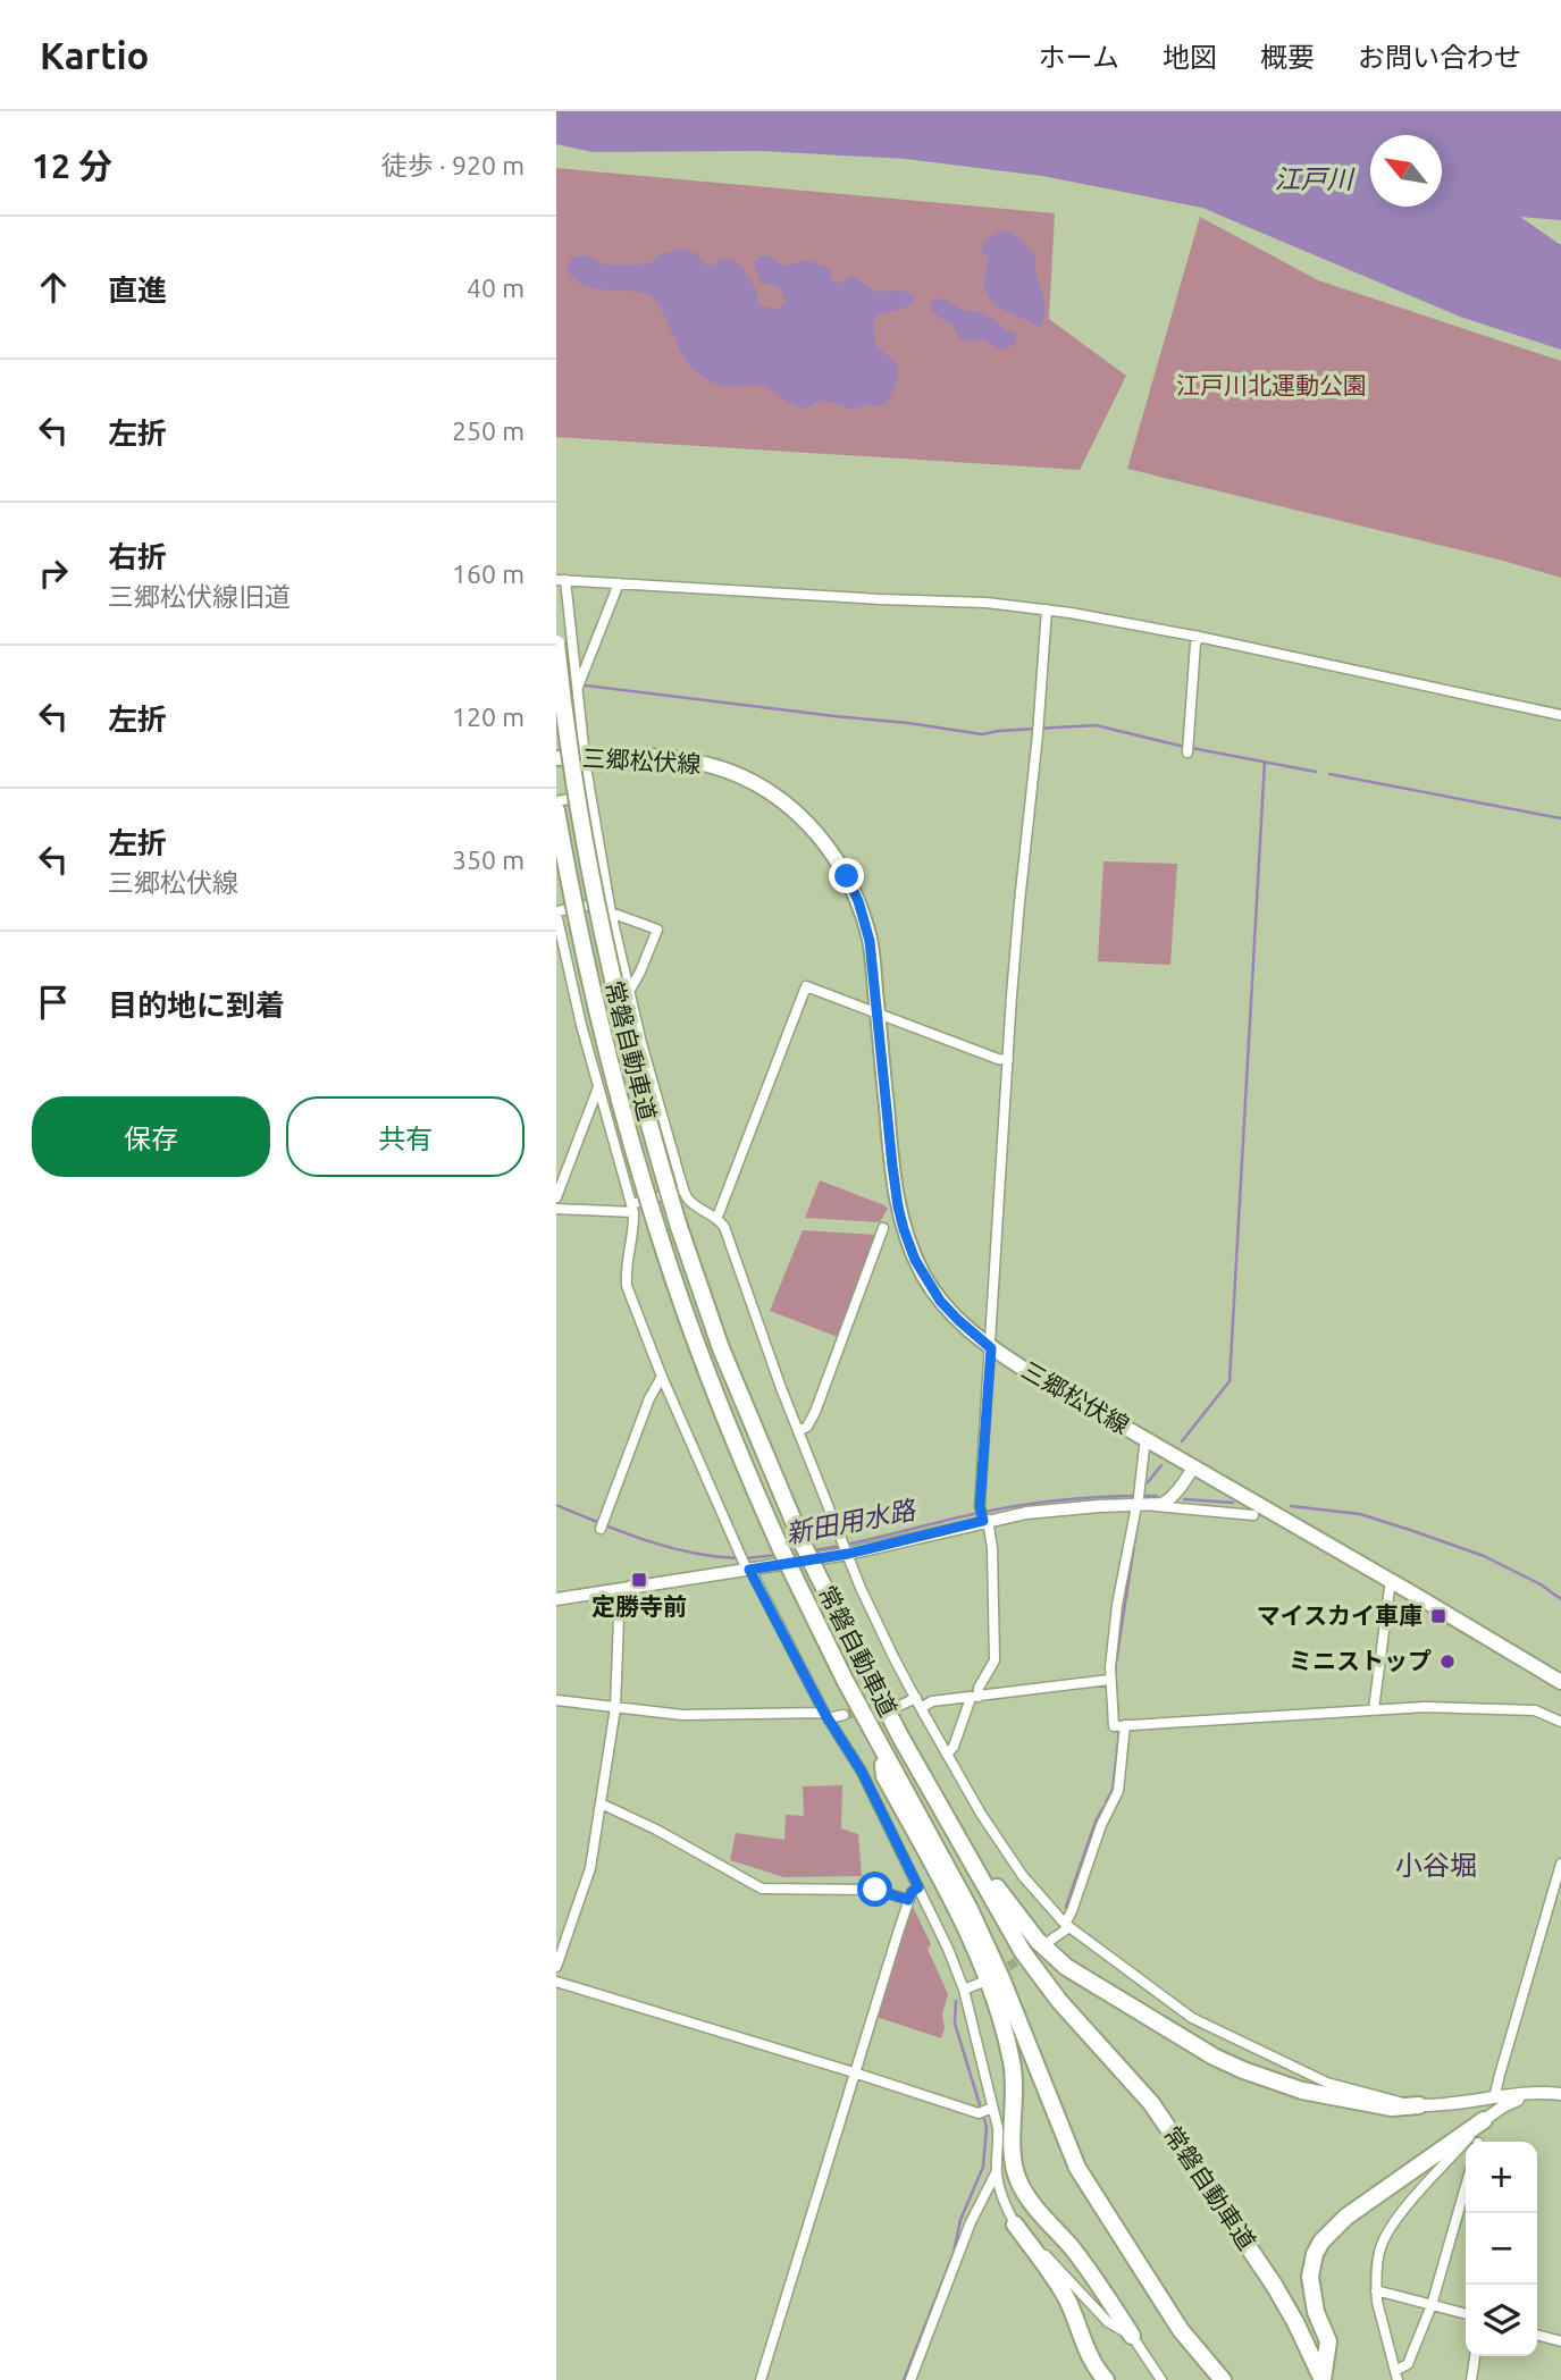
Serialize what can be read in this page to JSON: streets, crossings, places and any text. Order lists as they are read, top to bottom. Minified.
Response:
{"streets":{"highway":["常磐自動車道"],"main road":["三郷松伏線"]},"districts":["小谷堀"],"water":["江戸川","新田用水路"],"parks":["江戸川北運動公園"],"places":{"transit":["定勝寺前","マイスカイ車庫"],"other":["ミニストップ"]},"north":"top left","page":{"header":"Kartio","nav":["ホーム","地図","概要","お問い合わせ"],"heading":["12 分","徒歩 · 920 m"],"list":[["直進","40 m"],["左折","250 m"],["右折","三郷松伏線旧道","160 m"],["左折","120 m"],["左折","三郷松伏線","350 m"],"目的地に到着"],"buttons":["保存","共有"],"map_buttons":["+","−"]}}
